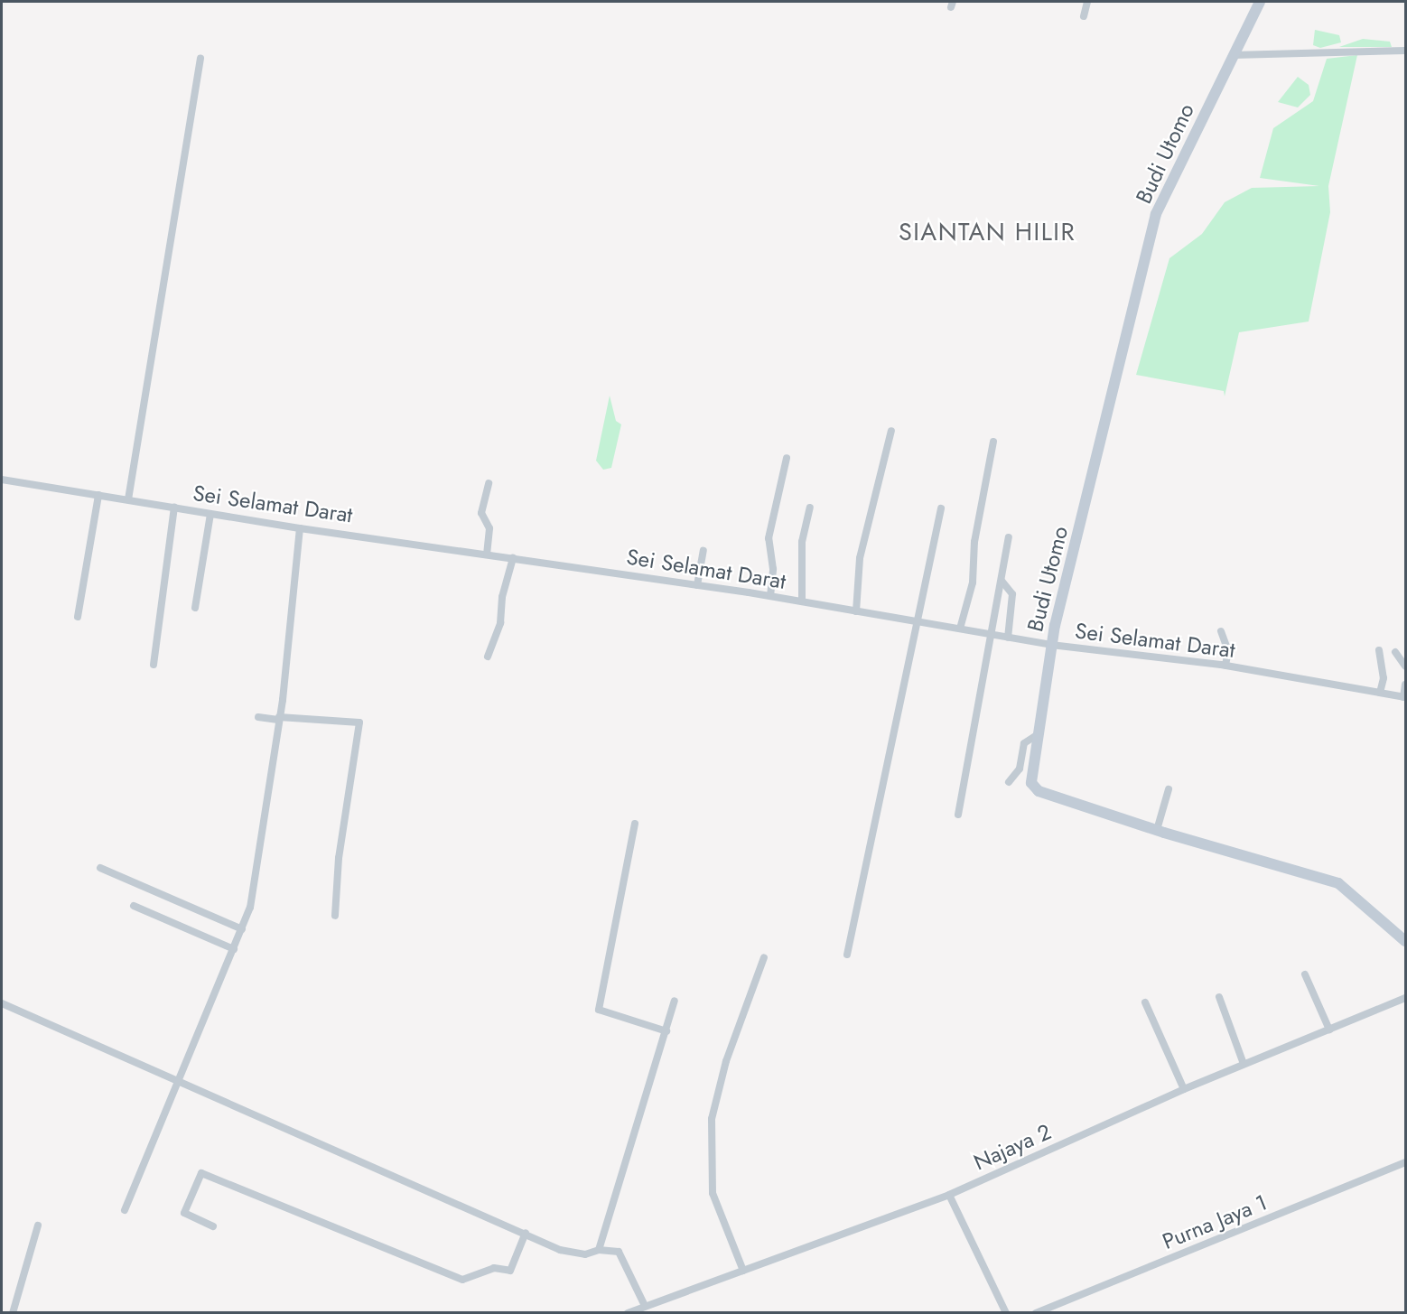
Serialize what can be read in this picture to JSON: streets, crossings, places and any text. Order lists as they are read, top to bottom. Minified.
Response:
{"streets":{"street":["Budi Utomo","Sei Selamat Darat","Najaya 2","Purna Jaya 1"]},"crossings":[["Budi Utomo","Sei Selamat Darat"]],"districts":["SIANTAN HILIR"]}
